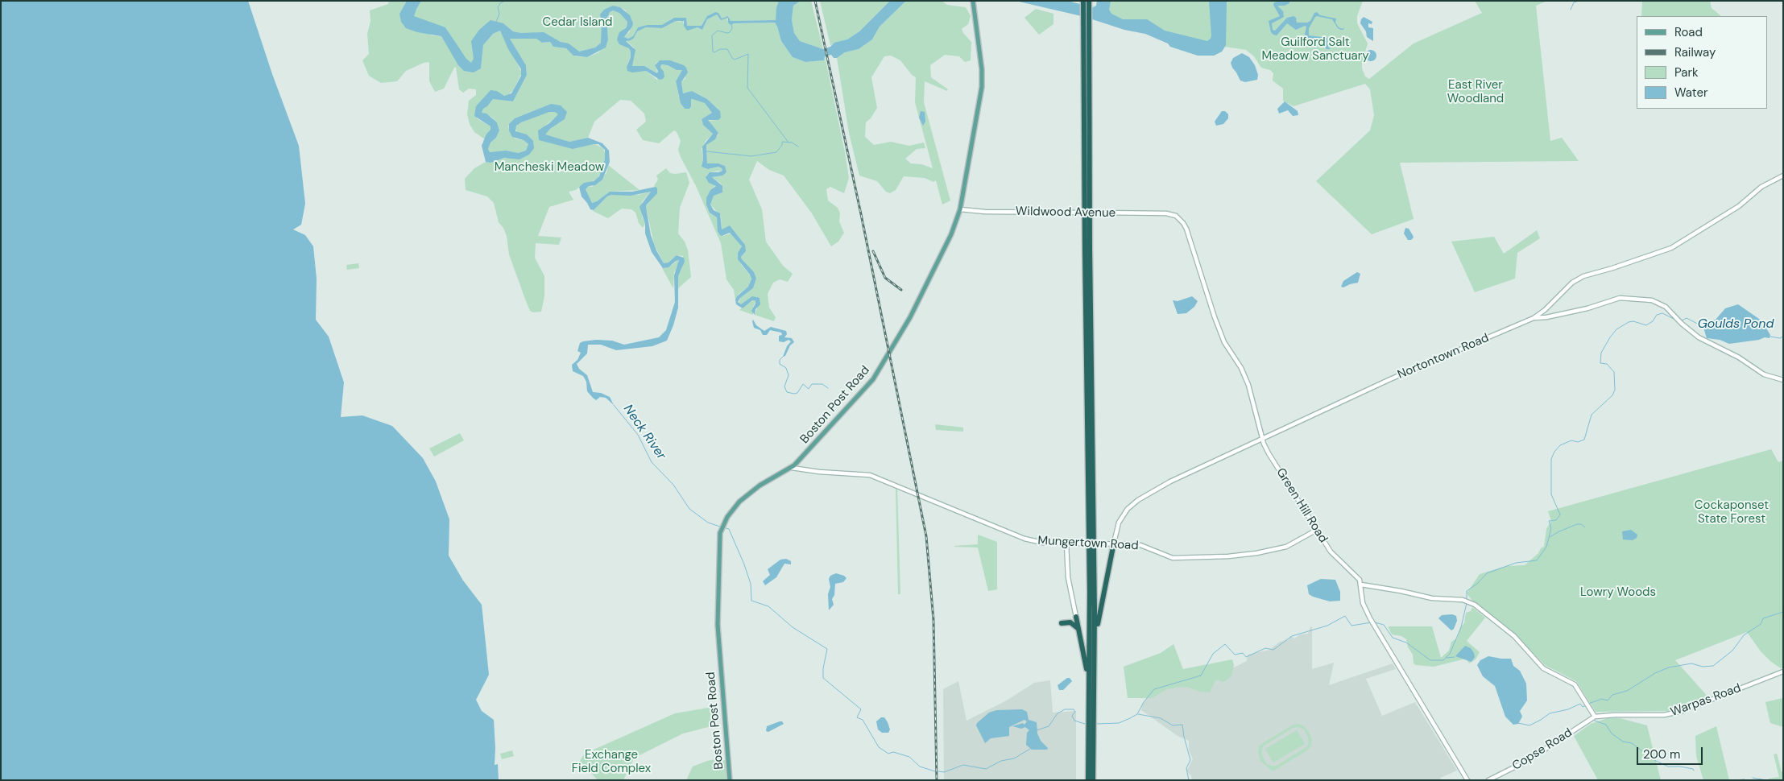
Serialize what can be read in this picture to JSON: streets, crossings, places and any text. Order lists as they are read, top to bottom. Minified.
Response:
{"streets":{"main road":["Boston Post Road"],"street":["Wildwood Avenue","Nortontown Road","Green Hill Road","Mungertown Road","Warpas Road","Copse Road"]},"crossings":[["Wildwood Avenue","Boston Post Road"],["Wildwood Avenue","Green Hill Road"],["Nortontown Road","Green Hill Road"],["Nortontown Road","Mungertown Road"],["Boston Post Road","Mungertown Road"],["Green Hill Road","Mungertown Road"],["Warpas Road","Copse Road"]],"water":["Goulds Pond","Neck River"],"parks":["Cedar Island","Guilford Salt Meadow Sanctuary","East River Woodland","Mancheski Meadow","Cockaponset State Forest","Lowry Woods","Exchange Field Complex"],"legend":["Road","Railway","Park","Water"],"scale_bar":"200 m"}
